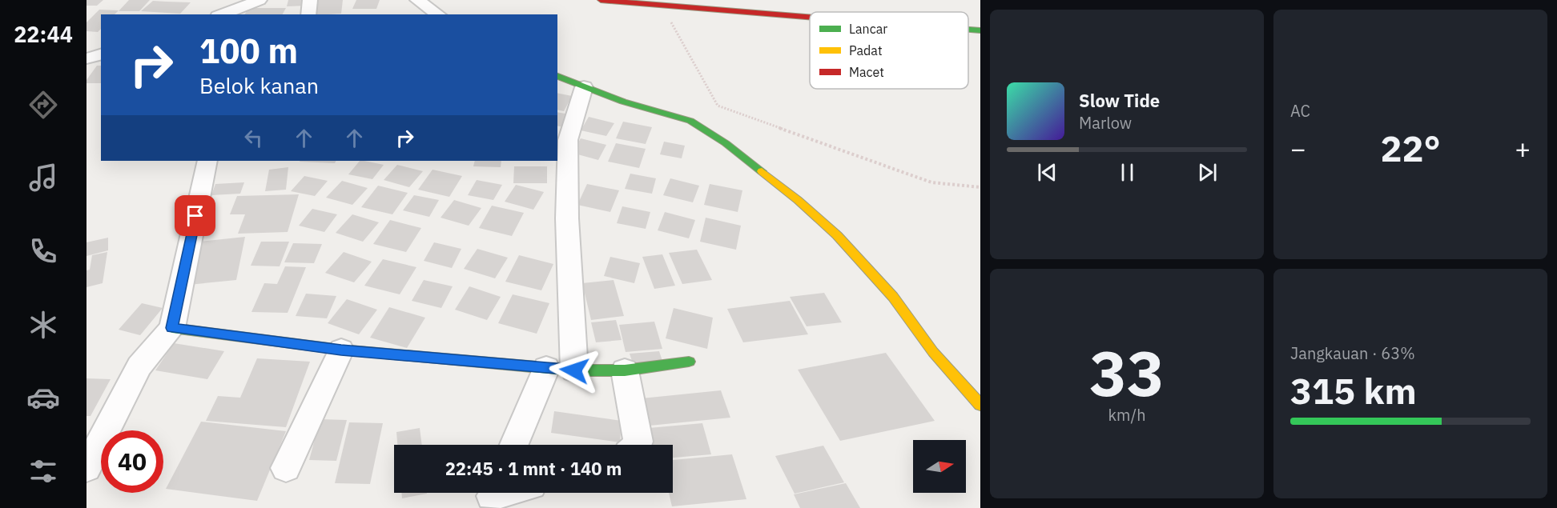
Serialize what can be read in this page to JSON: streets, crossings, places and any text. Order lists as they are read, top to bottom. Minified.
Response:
{"legend":["Lancar","Padat","Macet"],"north":"right","page":{"tabs":"22:44","tile":["AC",["33","km/h"],["Jangkauan · 63%","315 km"]],"turn":["100 m","Belok kanan"],"song":["Slow Tide","Marlow"],"heat":["−","22°","+"],"limit":"40","trip":"22:45 · 1 mnt · 140 m"}}
